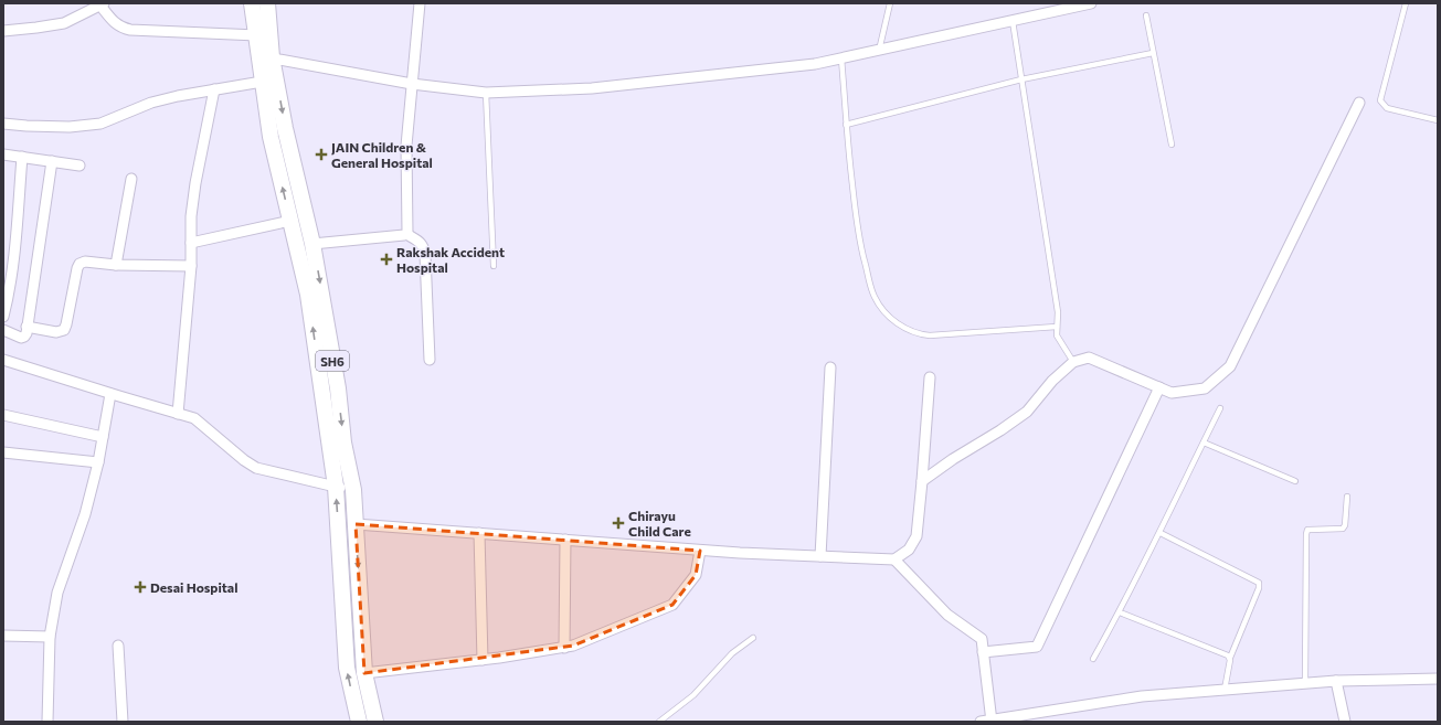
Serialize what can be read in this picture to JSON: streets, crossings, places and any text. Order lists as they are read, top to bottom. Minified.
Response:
{"streets":{"main road":["SH6"]},"places":{"health":["JAIN Children & General Hospital","Rakshak Accident Hospital","Chirayu Child Care","Desai Hospital"]}}
